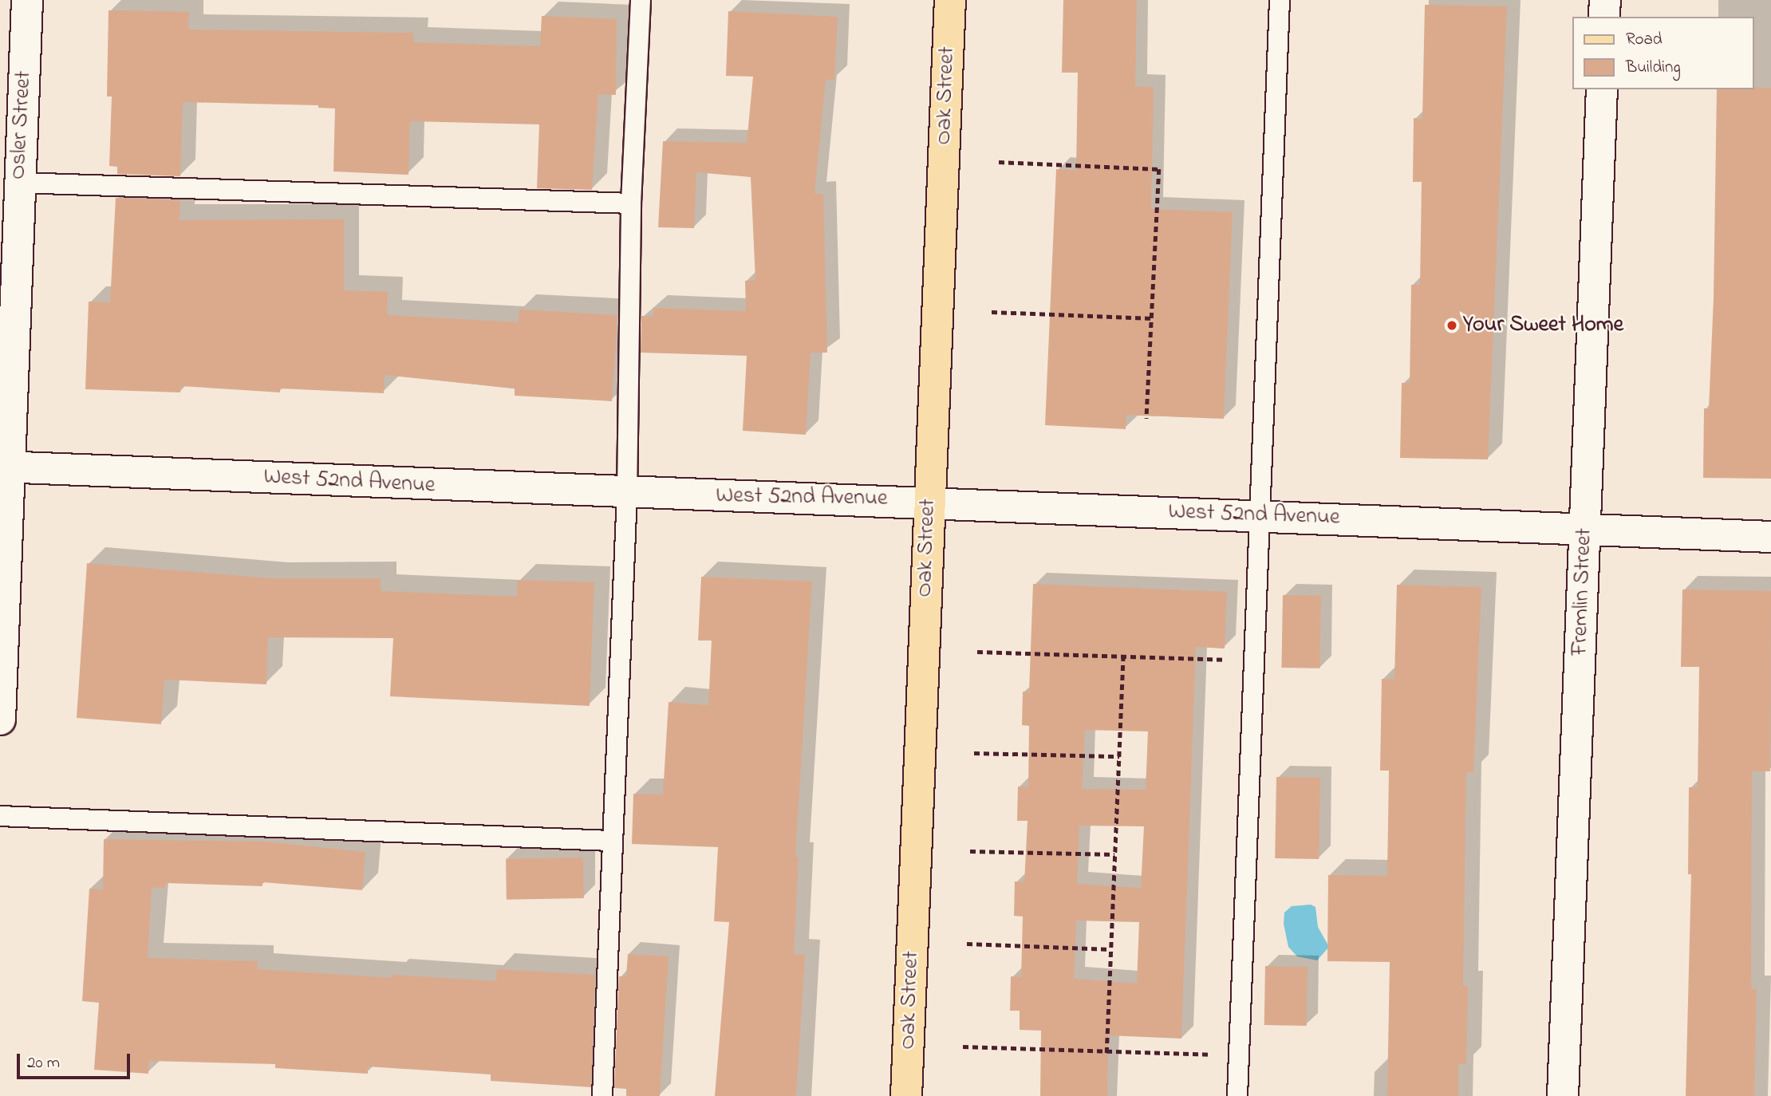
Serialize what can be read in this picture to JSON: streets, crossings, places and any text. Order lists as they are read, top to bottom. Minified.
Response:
{"streets":{"main road":["Oak Street"],"street":["Osler Street","West 52nd Avenue","Fremlin Street"]},"crossings":[["Oak Street","West 52nd Avenue"],["Osler Street","West 52nd Avenue"],["West 52nd Avenue","Fremlin Street"]],"places":["Your Sweet Home"],"legend":["Road","Building"],"scale_bar":"20 m"}
